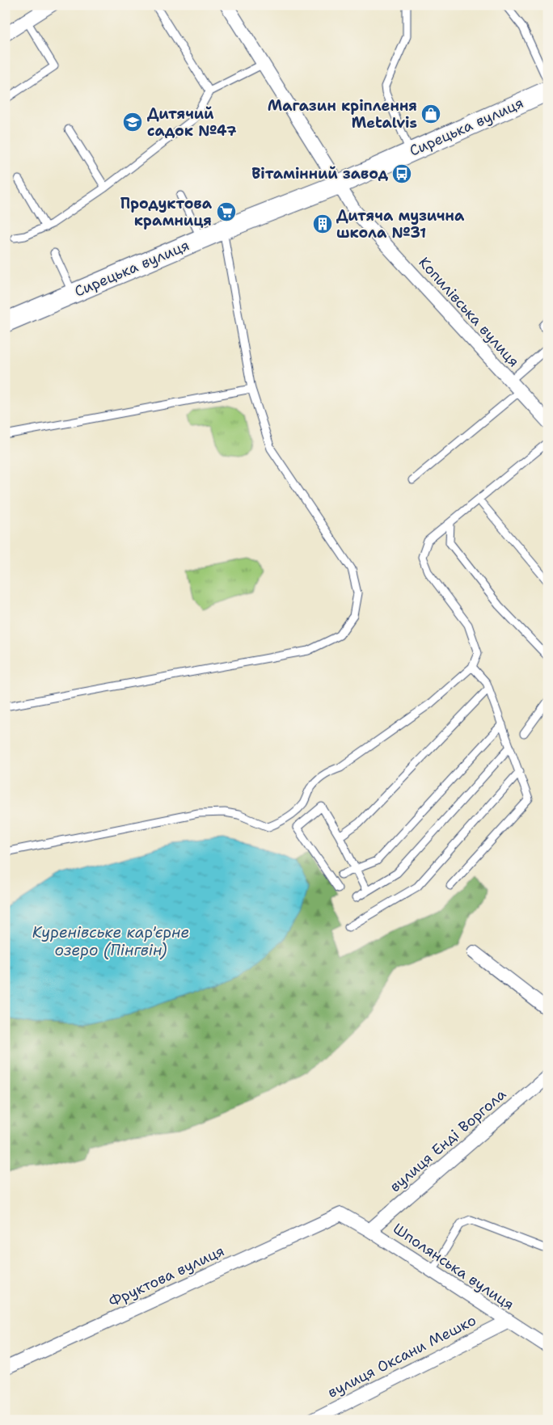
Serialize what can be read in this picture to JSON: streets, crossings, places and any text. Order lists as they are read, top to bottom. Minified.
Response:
{"streets":{"main road":["Сирецька вулиця"],"street":["Копилівська вулиця","вулиця Енді Воргола","Шполянська вулиця","Фруктова вулиця","вулиця Оксани Мешко"]},"crossings":[["Сирецька вулиця","Копилівська вулиця"],["вулиця Енді Воргола","Шполянська вулиця"],["Шполянська вулиця","Фруктова вулиця"],["Шполянська вулиця","вулиця Оксани Мешко"]],"water":["Куренівське кар'єрне озеро (Пінгвін)"],"places":{"shop":["Магазин кріплення Metalvis"],"school or university":["Дитячий садок №47"],"bus stop":["Вітамінний завод"],"supermarket":["Продуктова крамниця"],"building":["Дитяча музична школа №31"]}}
